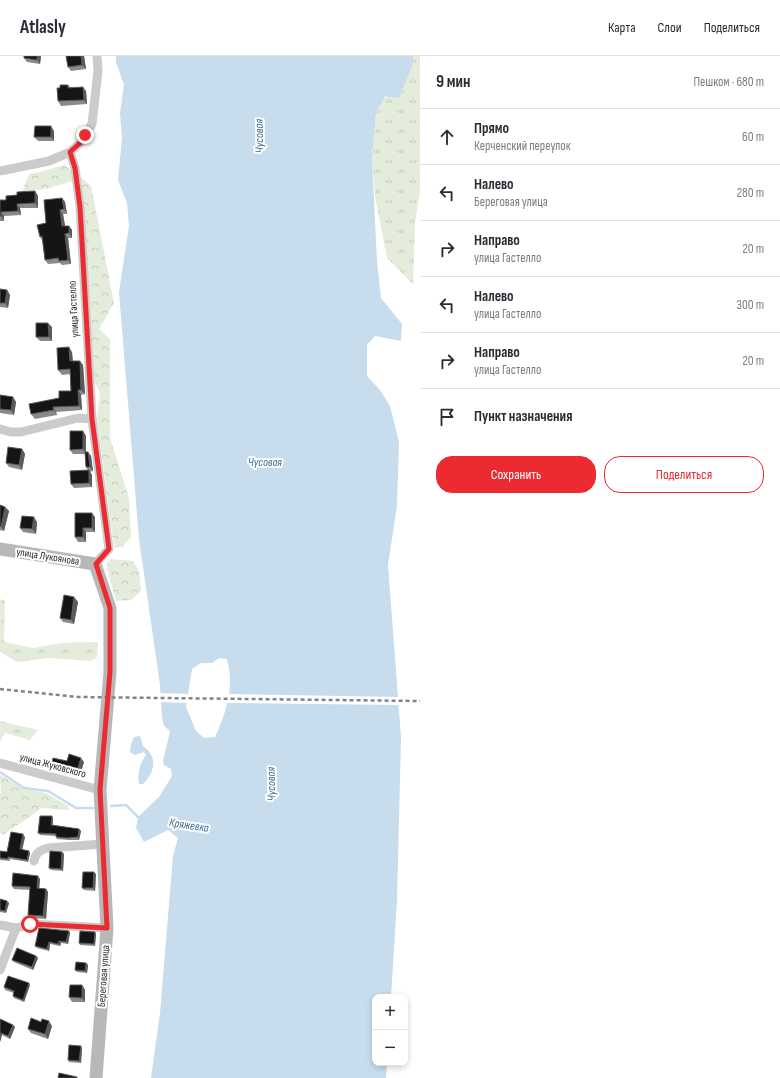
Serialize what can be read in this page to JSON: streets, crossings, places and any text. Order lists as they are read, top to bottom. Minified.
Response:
{"streets":{"street":["улица Гастелло","улица Лукоянова","улица Жуковского","Береговая улица"]},"crossings":[["улица Гастелло","улица Лукоянова"],["улица Гастелло","Береговая улица"],["улица Лукоянова","Береговая улица"],["улица Жуковского","Береговая улица"]],"water":["Чусовая","Кряжевка"],"page":{"header":"Atlasly","nav":["Карта","Слои","Поделиться"],"heading":["9 мин","Пешком · 680 m"],"list":[["Прямо","Керченский переулок","60 m"],["Налево","Береговая улица","280 m"],["Направо","улица Гастелло","20 m"],["Налево","улица Гастелло","300 m"],["Направо","улица Гастелло","20 m"],"Пункт назначения"],"buttons":["Сохранить","Поделиться"],"map_buttons":["+","−"]}}
